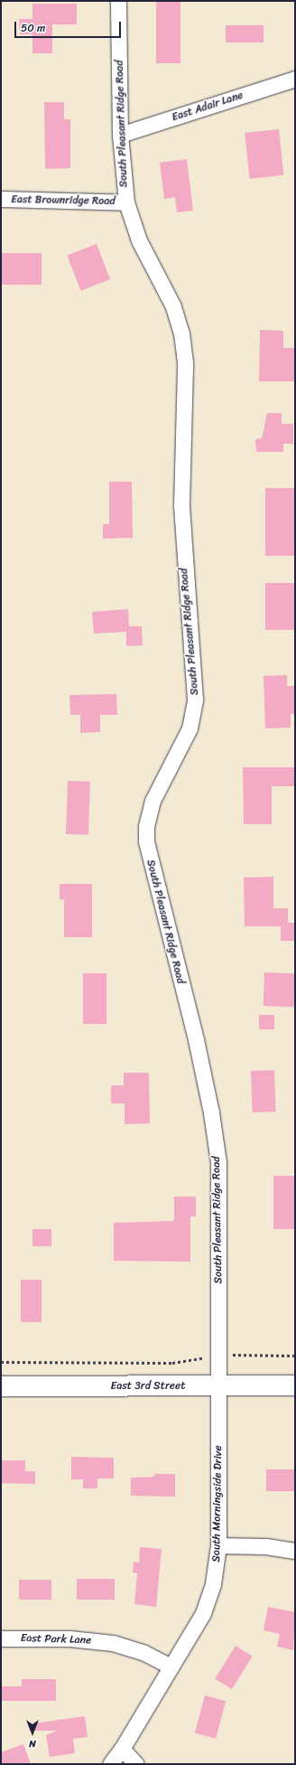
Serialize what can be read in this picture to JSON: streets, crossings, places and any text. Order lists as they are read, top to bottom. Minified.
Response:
{"streets":{"highway":["East 3rd Street"],"street":["East Adair Lane","South Pleasant Ridge Road","East Brownridge Road","South Morningside Drive","East Park Lane"]},"crossings":[["East Adair Lane","South Pleasant Ridge Road"],["South Pleasant Ridge Road","East Brownridge Road"],["South Pleasant Ridge Road","East 3rd Street"],["South Pleasant Ridge Road","South Morningside Drive"],["East 3rd Street","South Morningside Drive"],["South Morningside Drive","East Park Lane"]],"scale_bar":"50 m","north":"bottom"}
